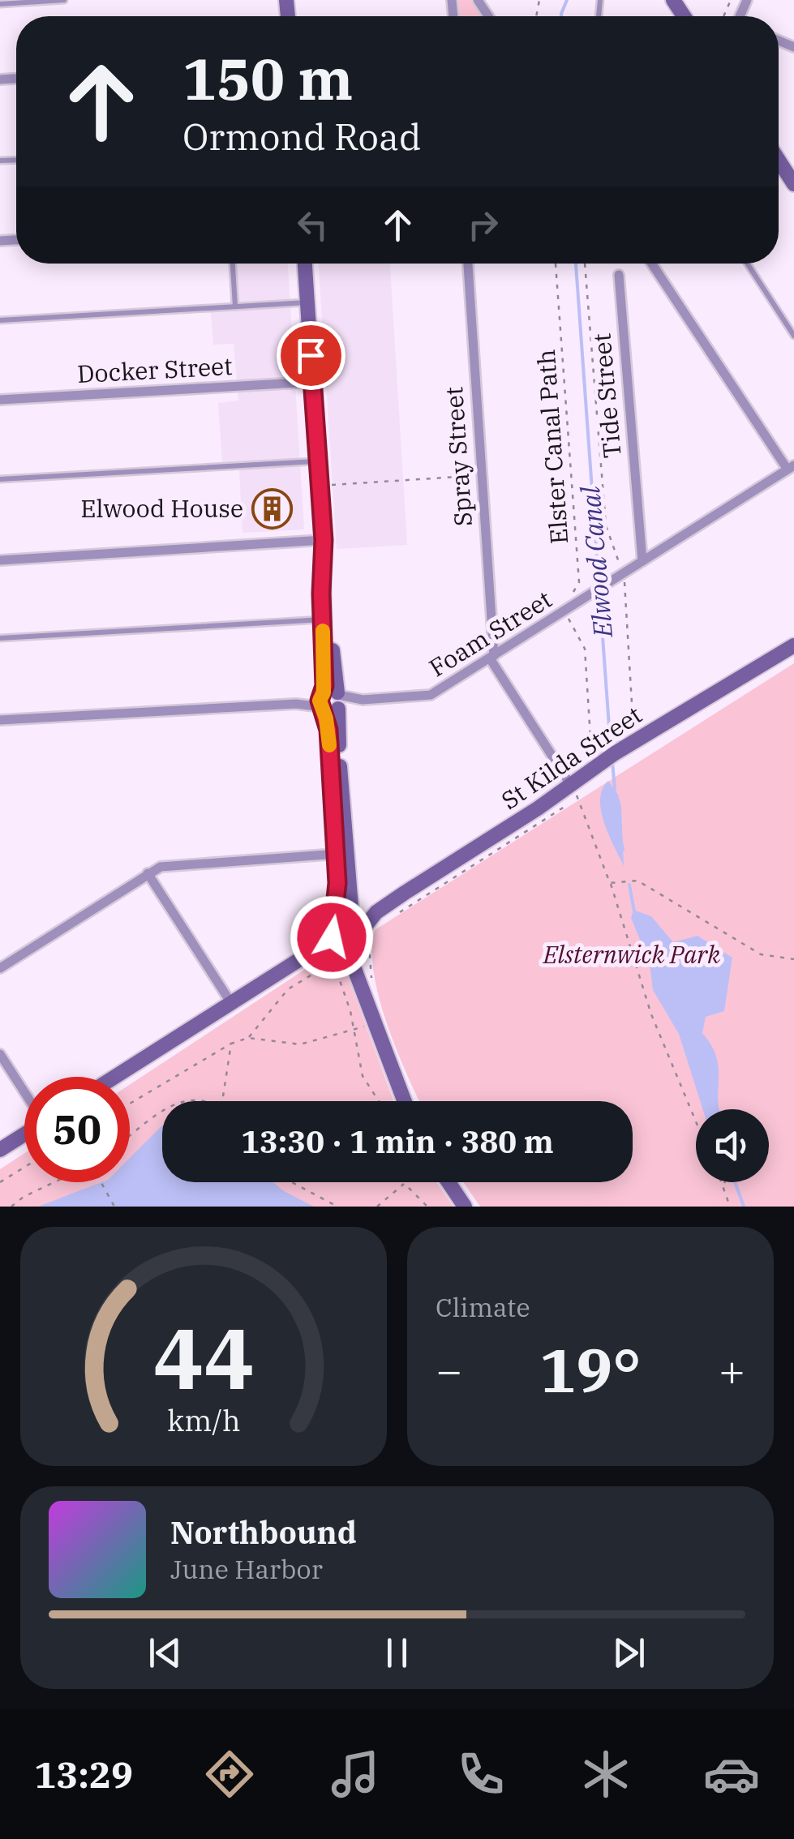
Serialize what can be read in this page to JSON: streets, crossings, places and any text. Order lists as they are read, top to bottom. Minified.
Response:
{"streets":{"street":["Docker Street","Tide Street","Spray Street","Foam Street","St Kilda Street"],"path":["Elster Canal Path"]},"crossings":[["Tide Street","Foam Street"],["Elster Canal Path","Foam Street"],["Spray Street","Foam Street"],["Spray Street","St Kilda Street"]],"water":["Elwood Canal"],"parks":["Elsternwick Park"],"places":{"building":["Elwood House"]},"page":{"turn":["150 m","Ormond Road"],"limit":"50","trip":"13:30 · 1 min · 380 m","tile":"Climate","heat":["−","19°","+"],"song":["Northbound","June Harbor"],"tabs":"13:29","gauge":["44","km/h"]}}
